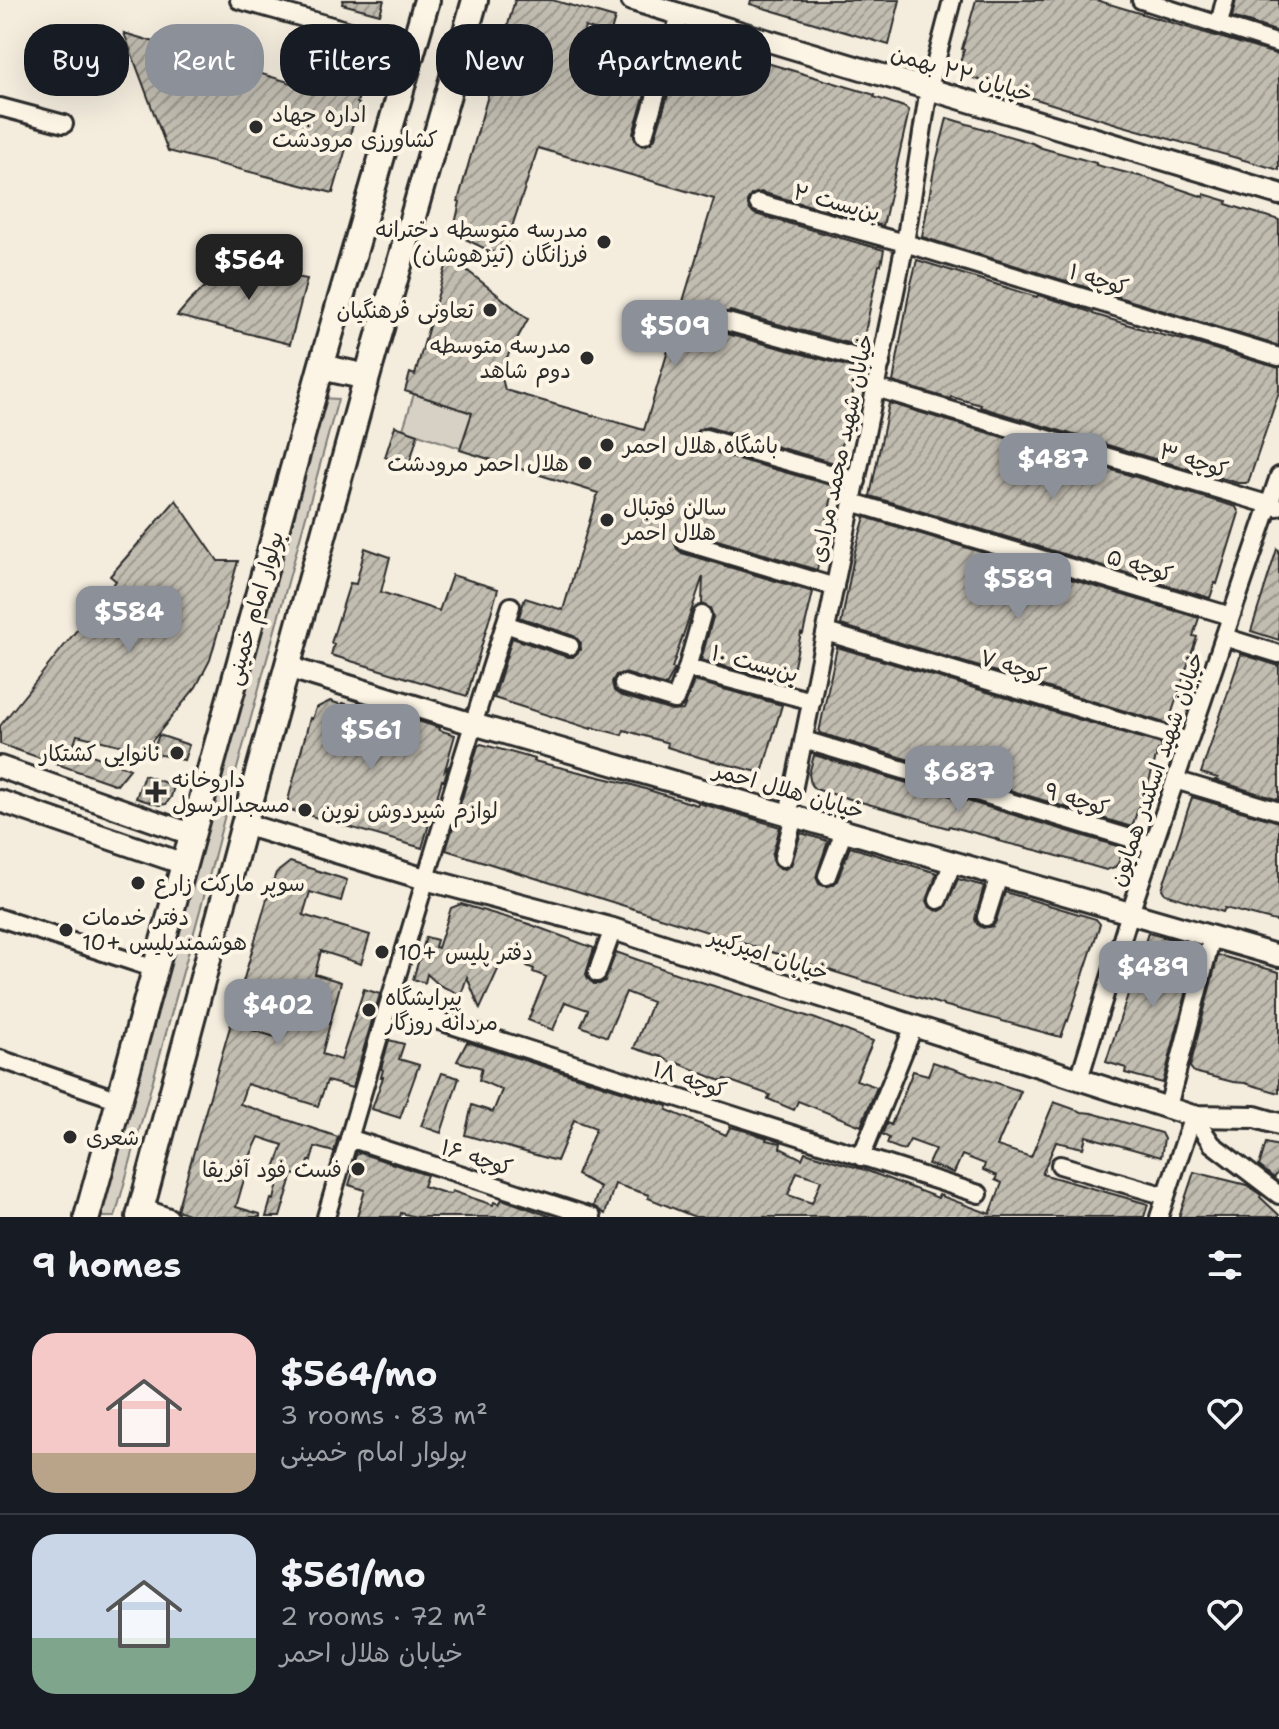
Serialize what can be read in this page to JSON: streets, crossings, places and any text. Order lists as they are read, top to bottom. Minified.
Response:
{"streets":{"main road":["بولوار امام خمینی"],"street":["خیابان ۲۲ بهمن","بن‌بست ۲","کوچه ۱","خیابان شهید محمد مرادی","کوچه ۳","کوچه ۵","بن‌بست ۱۰","کوچه ۷","خیابان شهید اسکندر همایون","خیابان هلال احمر","کوچه ۹","خیابان امیرکبیر","کوچه ۱۸","کوچه ۱۶"]},"crossings":[["خیابان ۲۲ بهمن","خیابان شهید محمد مرادی"],["بن‌بست ۲","کوچه ۱"],["بن‌بست ۲","خیابان شهید محمد مرادی"],["کوچه ۱","خیابان شهید محمد مرادی"],["خیابان شهید محمد مرادی","کوچه ۳"],["خیابان شهید محمد مرادی","کوچه ۵"],["خیابان شهید محمد مرادی","بن‌بست ۱۰"],["خیابان شهید محمد مرادی","کوچه ۷"],["خیابان شهید محمد مرادی","خیابان هلال احمر"],["خیابان شهید محمد مرادی","کوچه ۹"],["کوچه ۳","خیابان شهید اسکندر همایون"],["کوچه ۵","خیابان شهید اسکندر همایون"],["کوچه ۷","خیابان شهید اسکندر همایون"],["خیابان شهید اسکندر همایون","خیابان هلال احمر"],["خیابان شهید اسکندر همایون","کوچه ۹"],["خیابان شهید اسکندر همایون","خیابان امیرکبیر"]],"places":{"other":["اداره جهاد کشاورزی مرودشت","مدرسه متوسطه دخترانه فرزانگان (تیزهوشان)","تعاونی فرهنگیان","مدرسه متوسطه دوم شاهد","باشگاه هلال احمر","هلال احمر مرودشت","سالن فوتبال هلال احمر","نانوایی کشتکار","لوازم شیردوش نوین","سوپر مارکت زارع","دفتر خدمات هوشمندپلیس +10","دفتر پلیس +10","پیرایشگاه مردانه روزگار","شعری","فست فود آفریقا"],"health":["داروخانه مسجدالرسول"]},"page":{"chip":["Buy","Rent","Filters","New","Apartment"],"price":["$564","$509","$487","$589","$584","$561","$687","$489","$402"],"heading":"9 homes","list":[{"name":"$564/mo","note":"3 rooms · 83 m² · بولوار امام خمینی"},{"name":"$561/mo","note":"2 rooms · 72 m² · خیابان هلال احمر"}]}}
